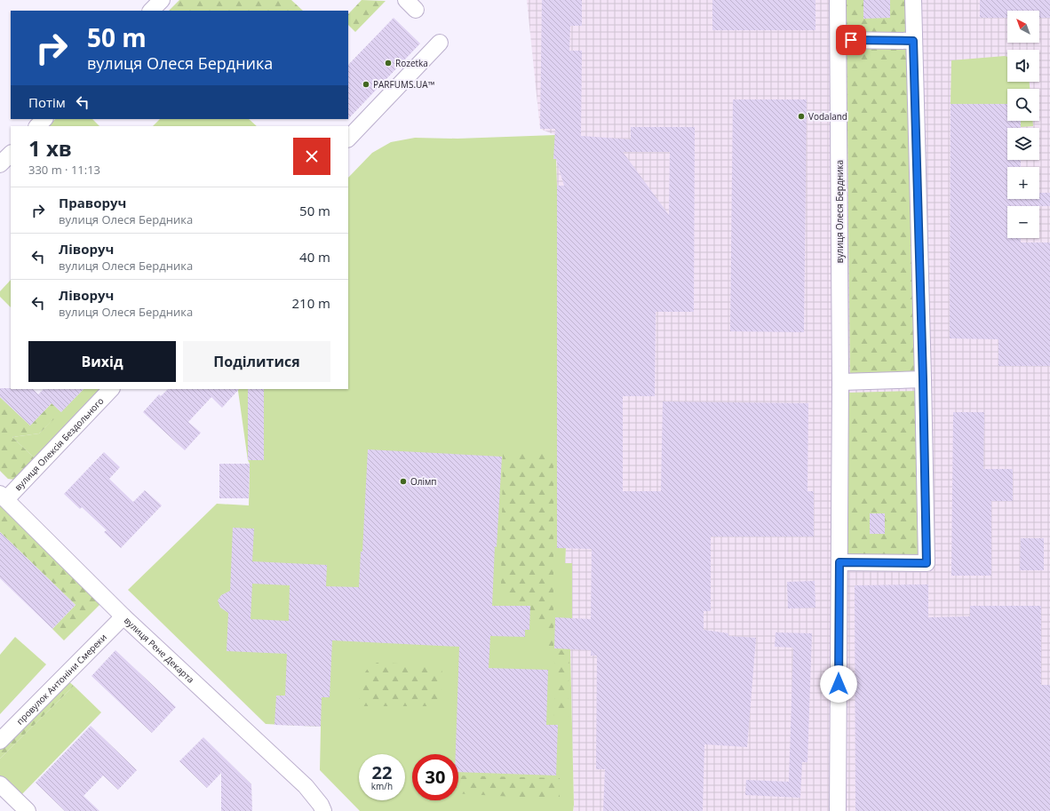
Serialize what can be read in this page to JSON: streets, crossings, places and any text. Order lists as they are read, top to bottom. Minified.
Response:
{"streets":{"street":["вулиця Олеся Бердника","вулиця Олексія Бездольного","вулиця Рене Декарта","провулок Антоніни Смереки"]},"crossings":[["вулиця Олексія Бездольного","вулиця Рене Декарта"],["вулиця Рене Декарта","провулок Антоніни Смереки"]],"places":["Rozetka","PARFUMS.UA™","Vodaland","Олімп"],"north":"top left","page":{"map_buttons":["+","−"],"turn":["50 m","вулиця Олеся Бердника"],"then":"Потім","heading":["1 хв","330 m · 11:13"],"list":[{"name":"Праворуч","note":"вулиця Олеся Бердника","value":"50 m"},{"name":"Ліворуч","note":"вулиця Олеся Бердника","value":"40 m"},{"name":"Ліворуч","note":"вулиця Олеся Бердника","value":"210 m"}],"buttons":["Вихід","Поділитися"],"speed":"22 km/h","limit":"30"}}
